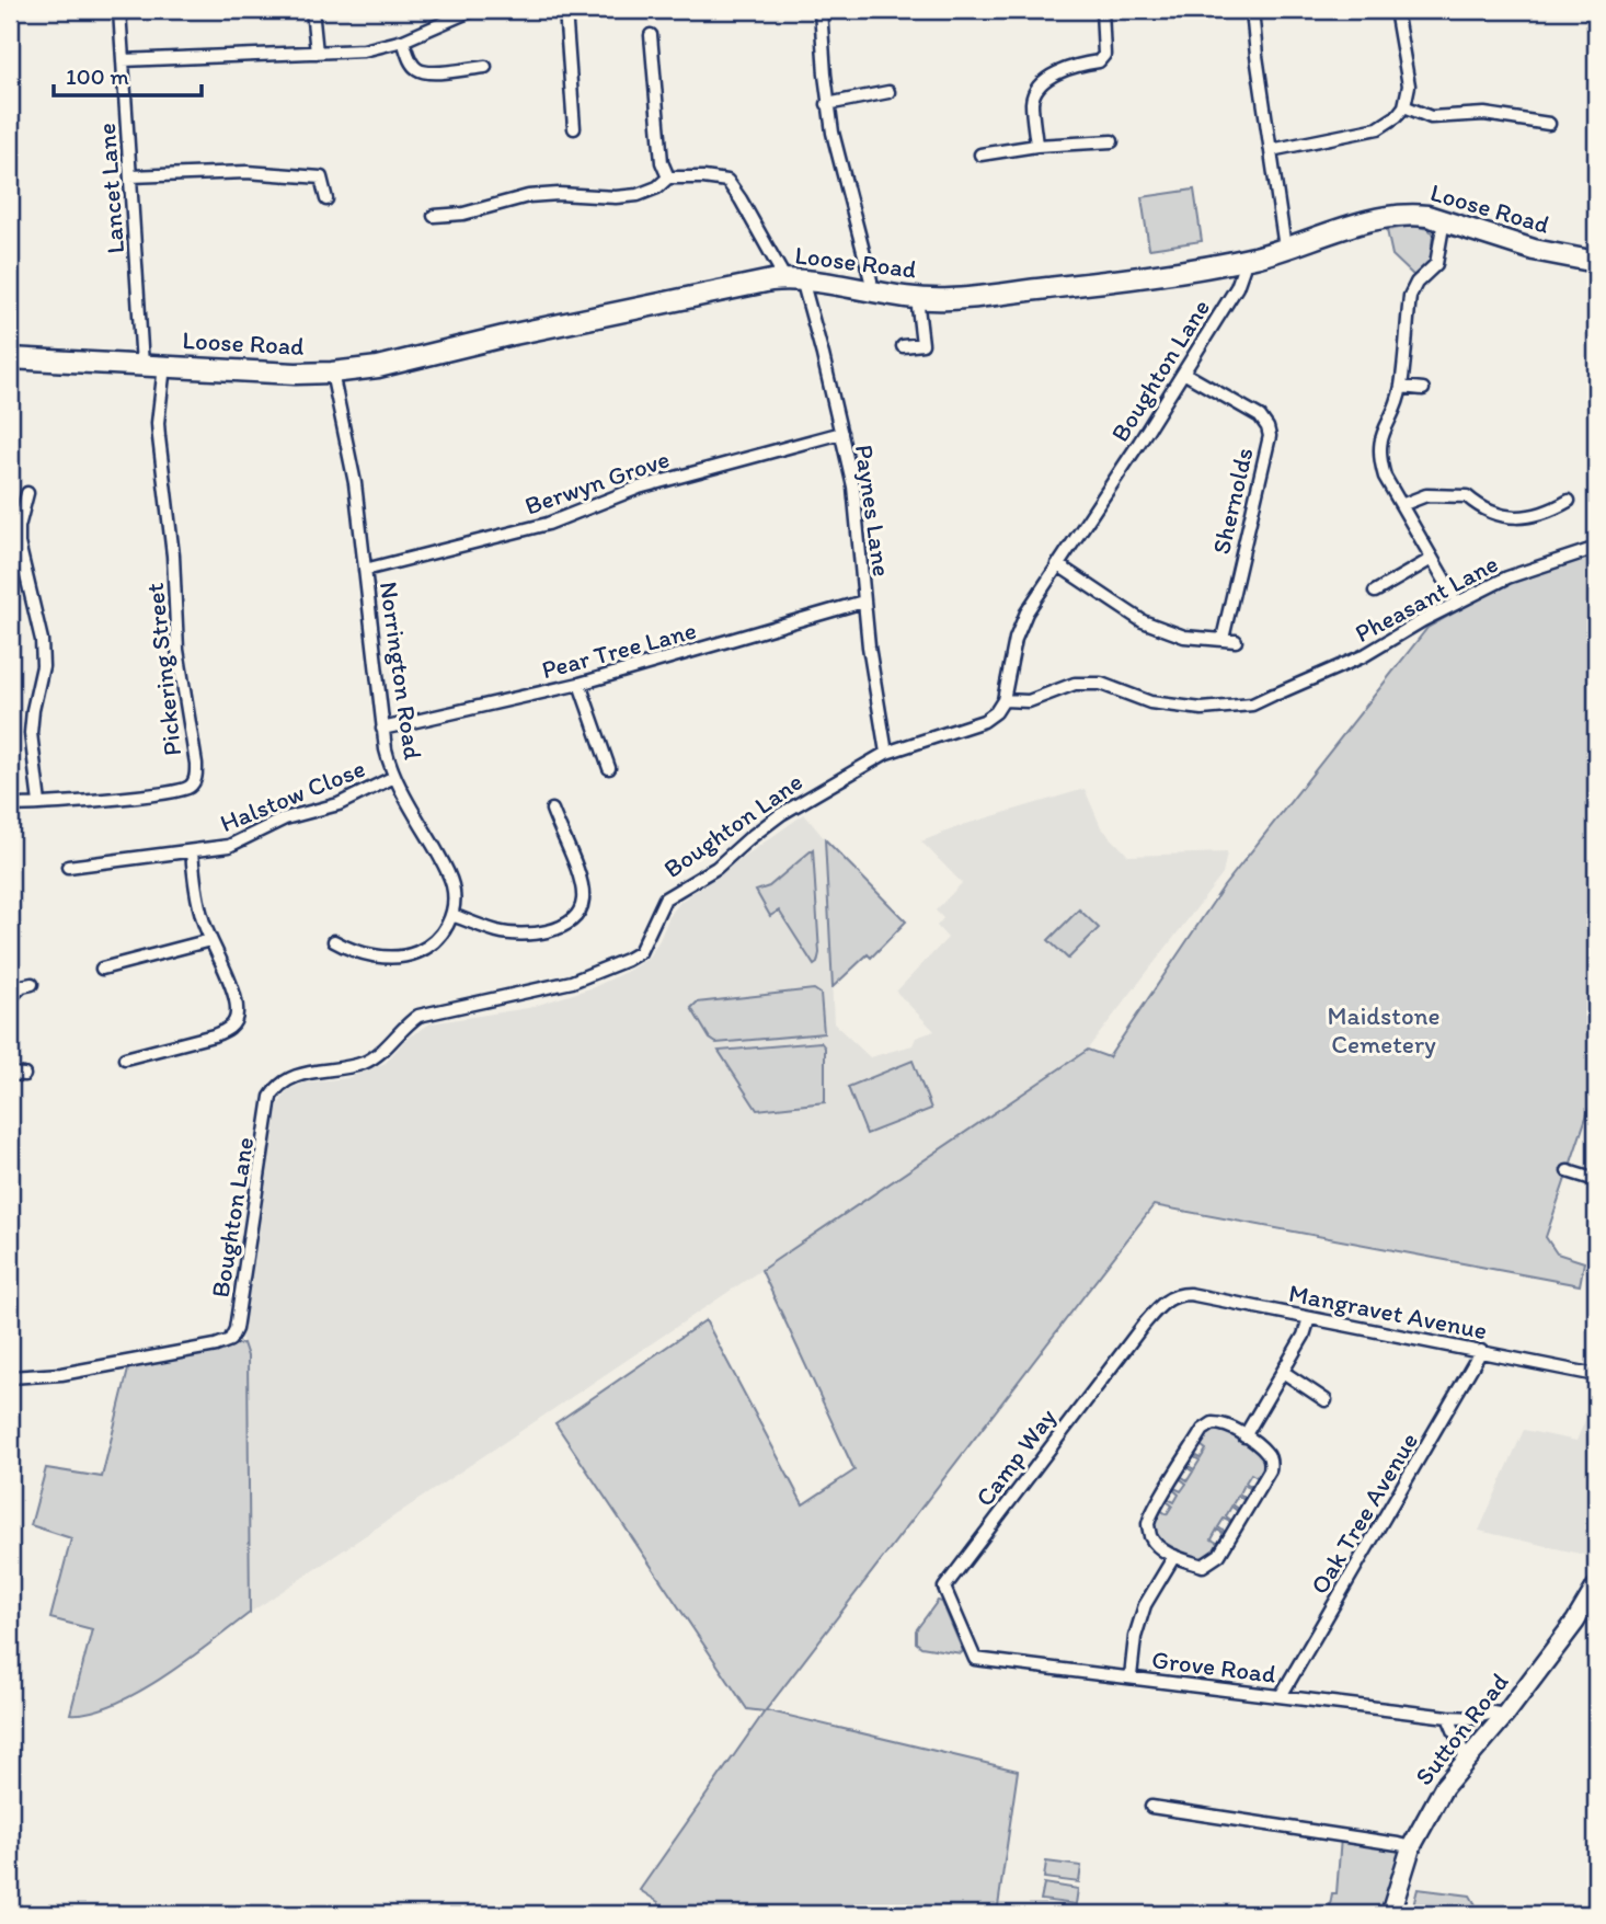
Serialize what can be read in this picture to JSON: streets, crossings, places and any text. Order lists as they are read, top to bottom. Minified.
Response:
{"streets":{"highway":["Loose Road"],"main road":["Sutton Road"],"street":["Lancet Lane","Boughton Lane","Berwyn Grove","Shernolds","Paynes Lane","Pheasant Lane","Pear Tree Lane","Pickering Street","Norrington Road","Halstow Close","Mangravet Avenue","Camp Way","Oak Tree Avenue","Grove Road"]},"crossings":[["Lancet Lane","Loose Road"],["Loose Road","Boughton Lane"],["Loose Road","Paynes Lane"],["Loose Road","Pickering Street"],["Loose Road","Norrington Road"],["Boughton Lane","Shernolds"],["Boughton Lane","Paynes Lane"],["Boughton Lane","Pheasant Lane"],["Berwyn Grove","Paynes Lane"],["Berwyn Grove","Norrington Road"],["Paynes Lane","Pear Tree Lane"],["Pear Tree Lane","Norrington Road"],["Norrington Road","Halstow Close"],["Mangravet Avenue","Camp Way"],["Mangravet Avenue","Oak Tree Avenue"],["Camp Way","Grove Road"],["Oak Tree Avenue","Grove Road"],["Grove Road","Sutton Road"]],"parks":["Maidstone Cemetery"],"scale_bar":"100 m"}
